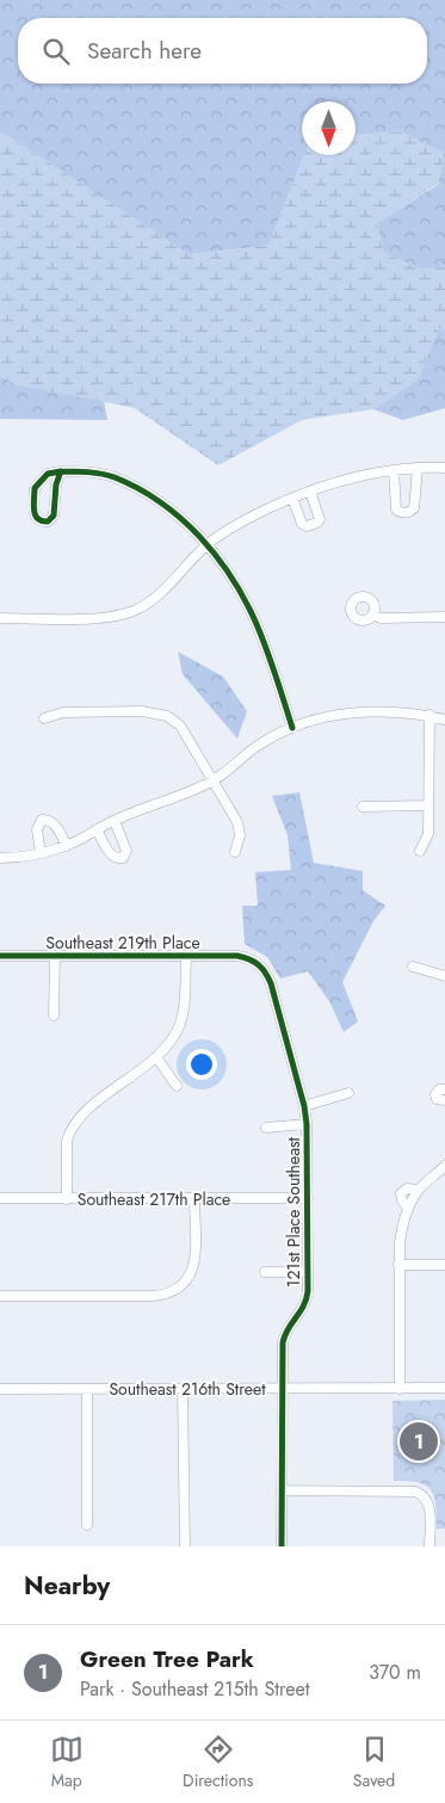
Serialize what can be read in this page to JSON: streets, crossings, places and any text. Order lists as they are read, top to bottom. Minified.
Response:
{"streets":{"street":["Southeast 219th Place","Southeast 217th Place","121st Place Southeast","Southeast 216th Street"]},"crossings":[["Southeast 219th Place","121st Place Southeast"],["Southeast 217th Place","121st Place Southeast"],["121st Place Southeast","Southeast 216th Street"]],"north":"bottom","page":{"search":"Search here","pins":"1","heading":"Nearby","list":[{"mark":"1","name":"Green Tree Park","note":"Park · Southeast 215th Street","value":"370 m"}],"nav":["Map","Directions","Saved"]}}
